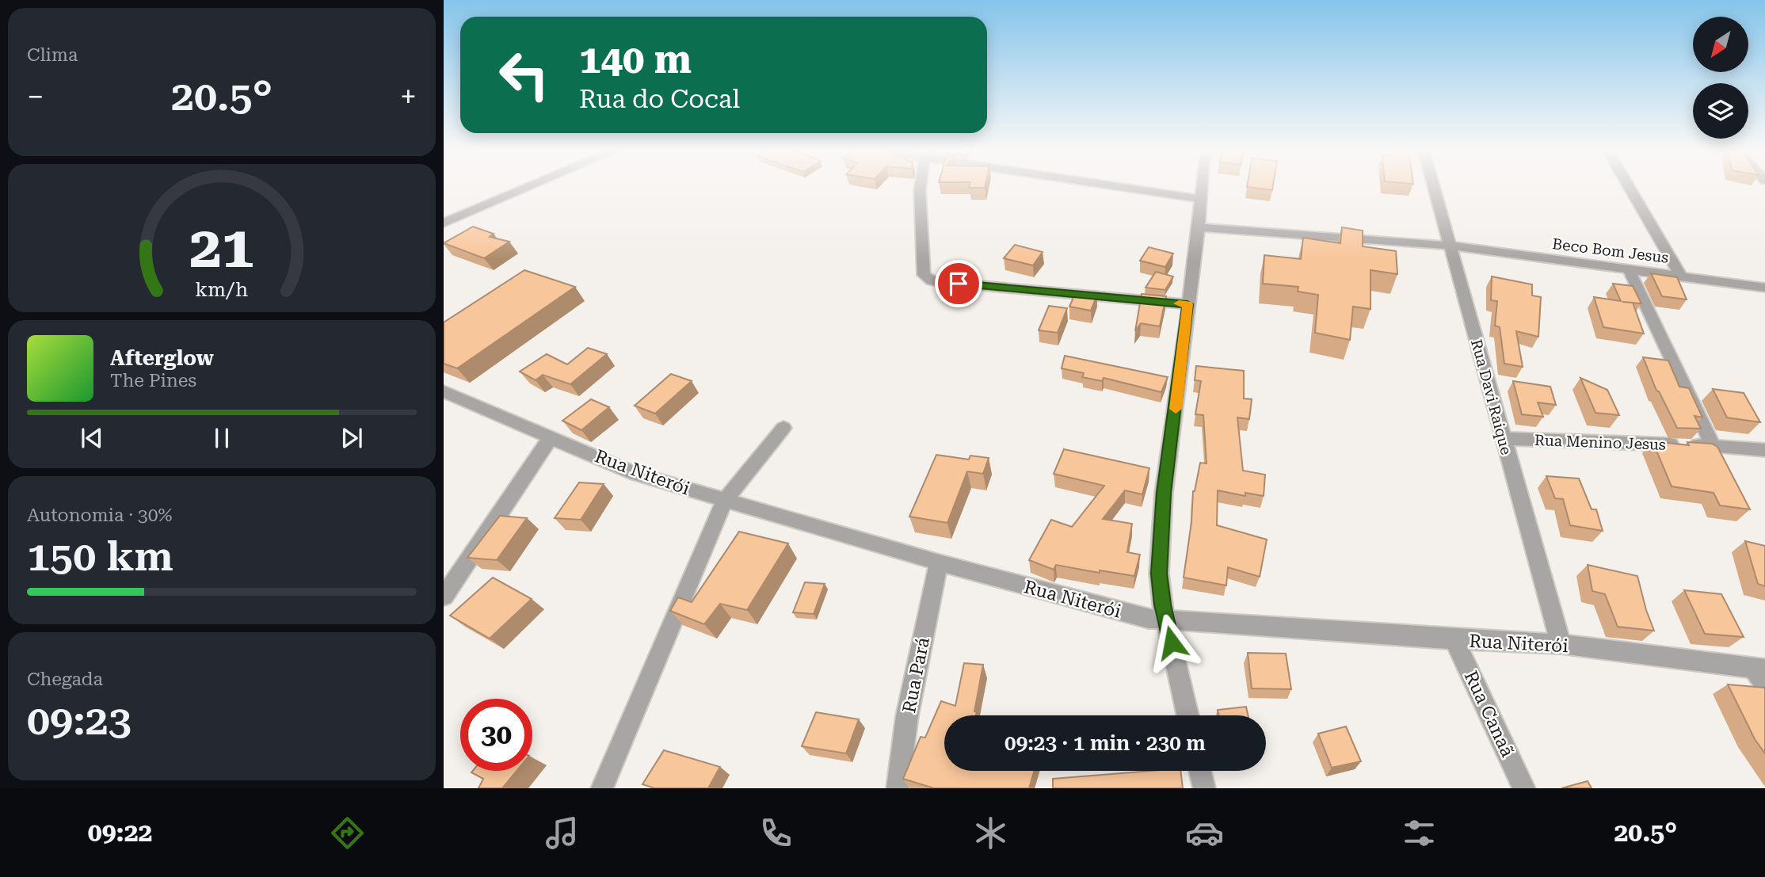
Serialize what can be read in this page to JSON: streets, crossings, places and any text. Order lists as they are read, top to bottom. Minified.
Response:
{"streets":{"street":["Beco Bom Jesus","Rua Davi Raique","Rua Menino Jesus","Rua Niterói","Rua Pará","Rua Canaã"]},"crossings":[["Beco Bom Jesus","Rua Davi Raique"],["Rua Davi Raique","Rua Menino Jesus"],["Rua Davi Raique","Rua Niterói"],["Rua Niterói","Rua Pará"],["Rua Niterói","Rua Canaã"]],"north":"bottom left","page":{"tile":["Clima",["Autonomia · 30%","150 km"],["Chegada","09:23"]],"turn":["140 m","Rua do Cocal"],"heat":["−","20.5°","+"],"song":["Afterglow","The Pines"],"limit":"30","trip":"09:23 · 1 min · 230 m","tabs":["09:22","20.5°"],"gauge":["21","km/h"]}}
